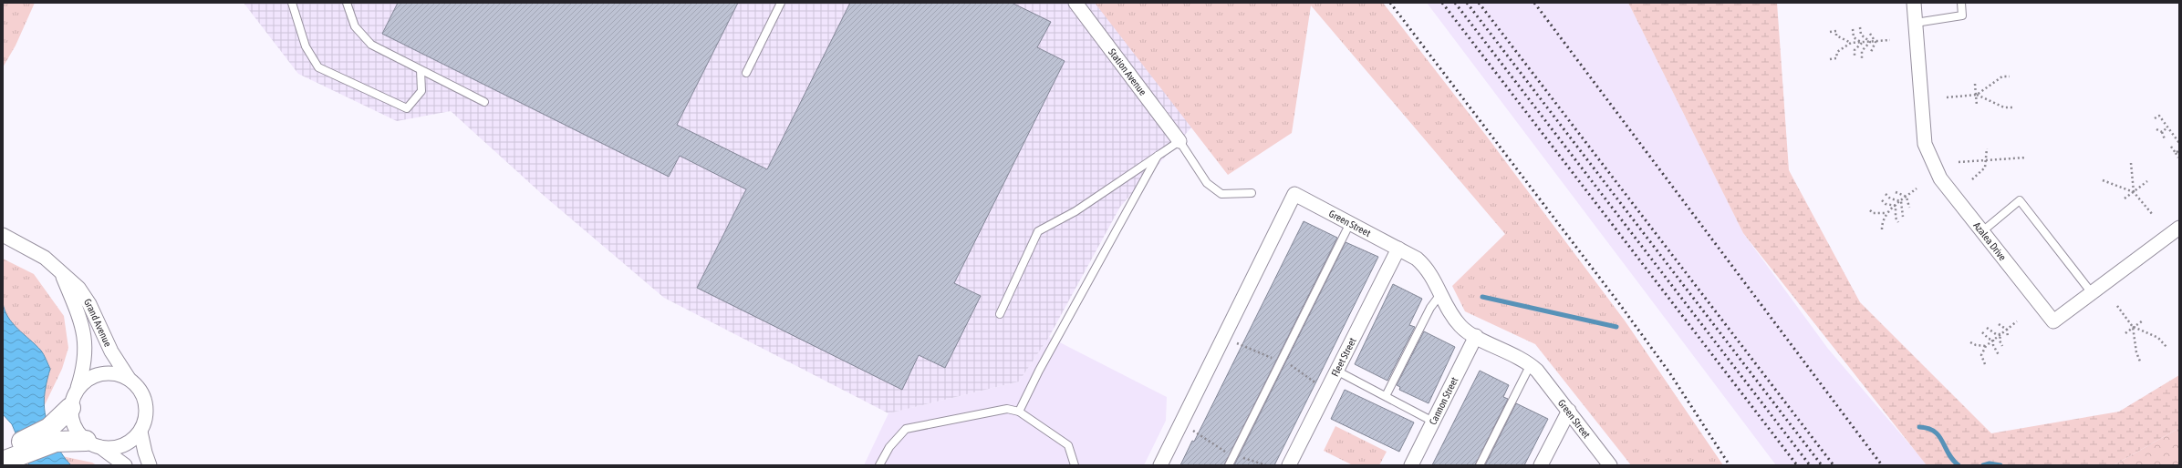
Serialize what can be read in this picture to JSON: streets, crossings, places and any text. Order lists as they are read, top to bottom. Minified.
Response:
{"streets":{"street":["Station Avenue","Green Street","Azalea Drive","Grand Avenue","Fleet Street","Cannon Street"]},"crossings":[["Green Street","Fleet Street"],["Green Street","Cannon Street"]]}
